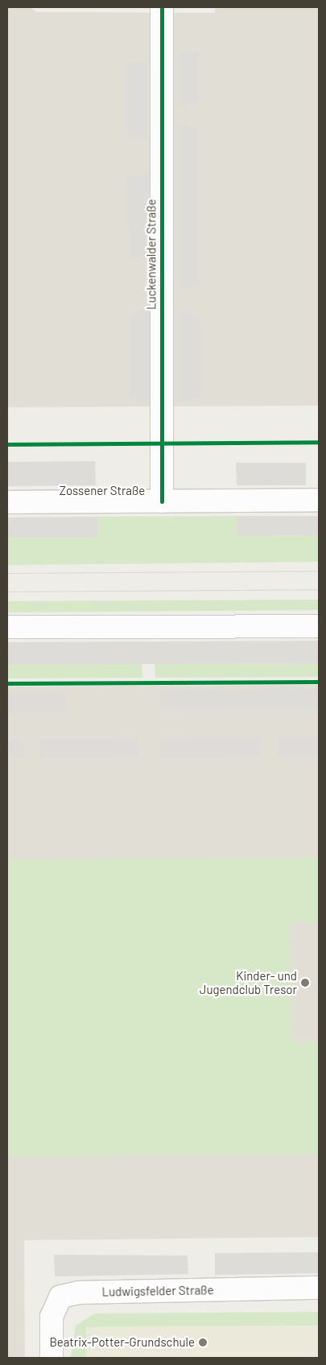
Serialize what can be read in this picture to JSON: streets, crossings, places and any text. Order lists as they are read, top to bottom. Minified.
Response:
{"streets":{"street":["Luckenwalder Straße","Zossener Straße","Ludwigsfelder Straße"]},"crossings":[["Luckenwalder Straße","Zossener Straße"]],"places":["Kinder- und Jugendclub Tresor","Beatrix-Potter-Grundschule"]}
